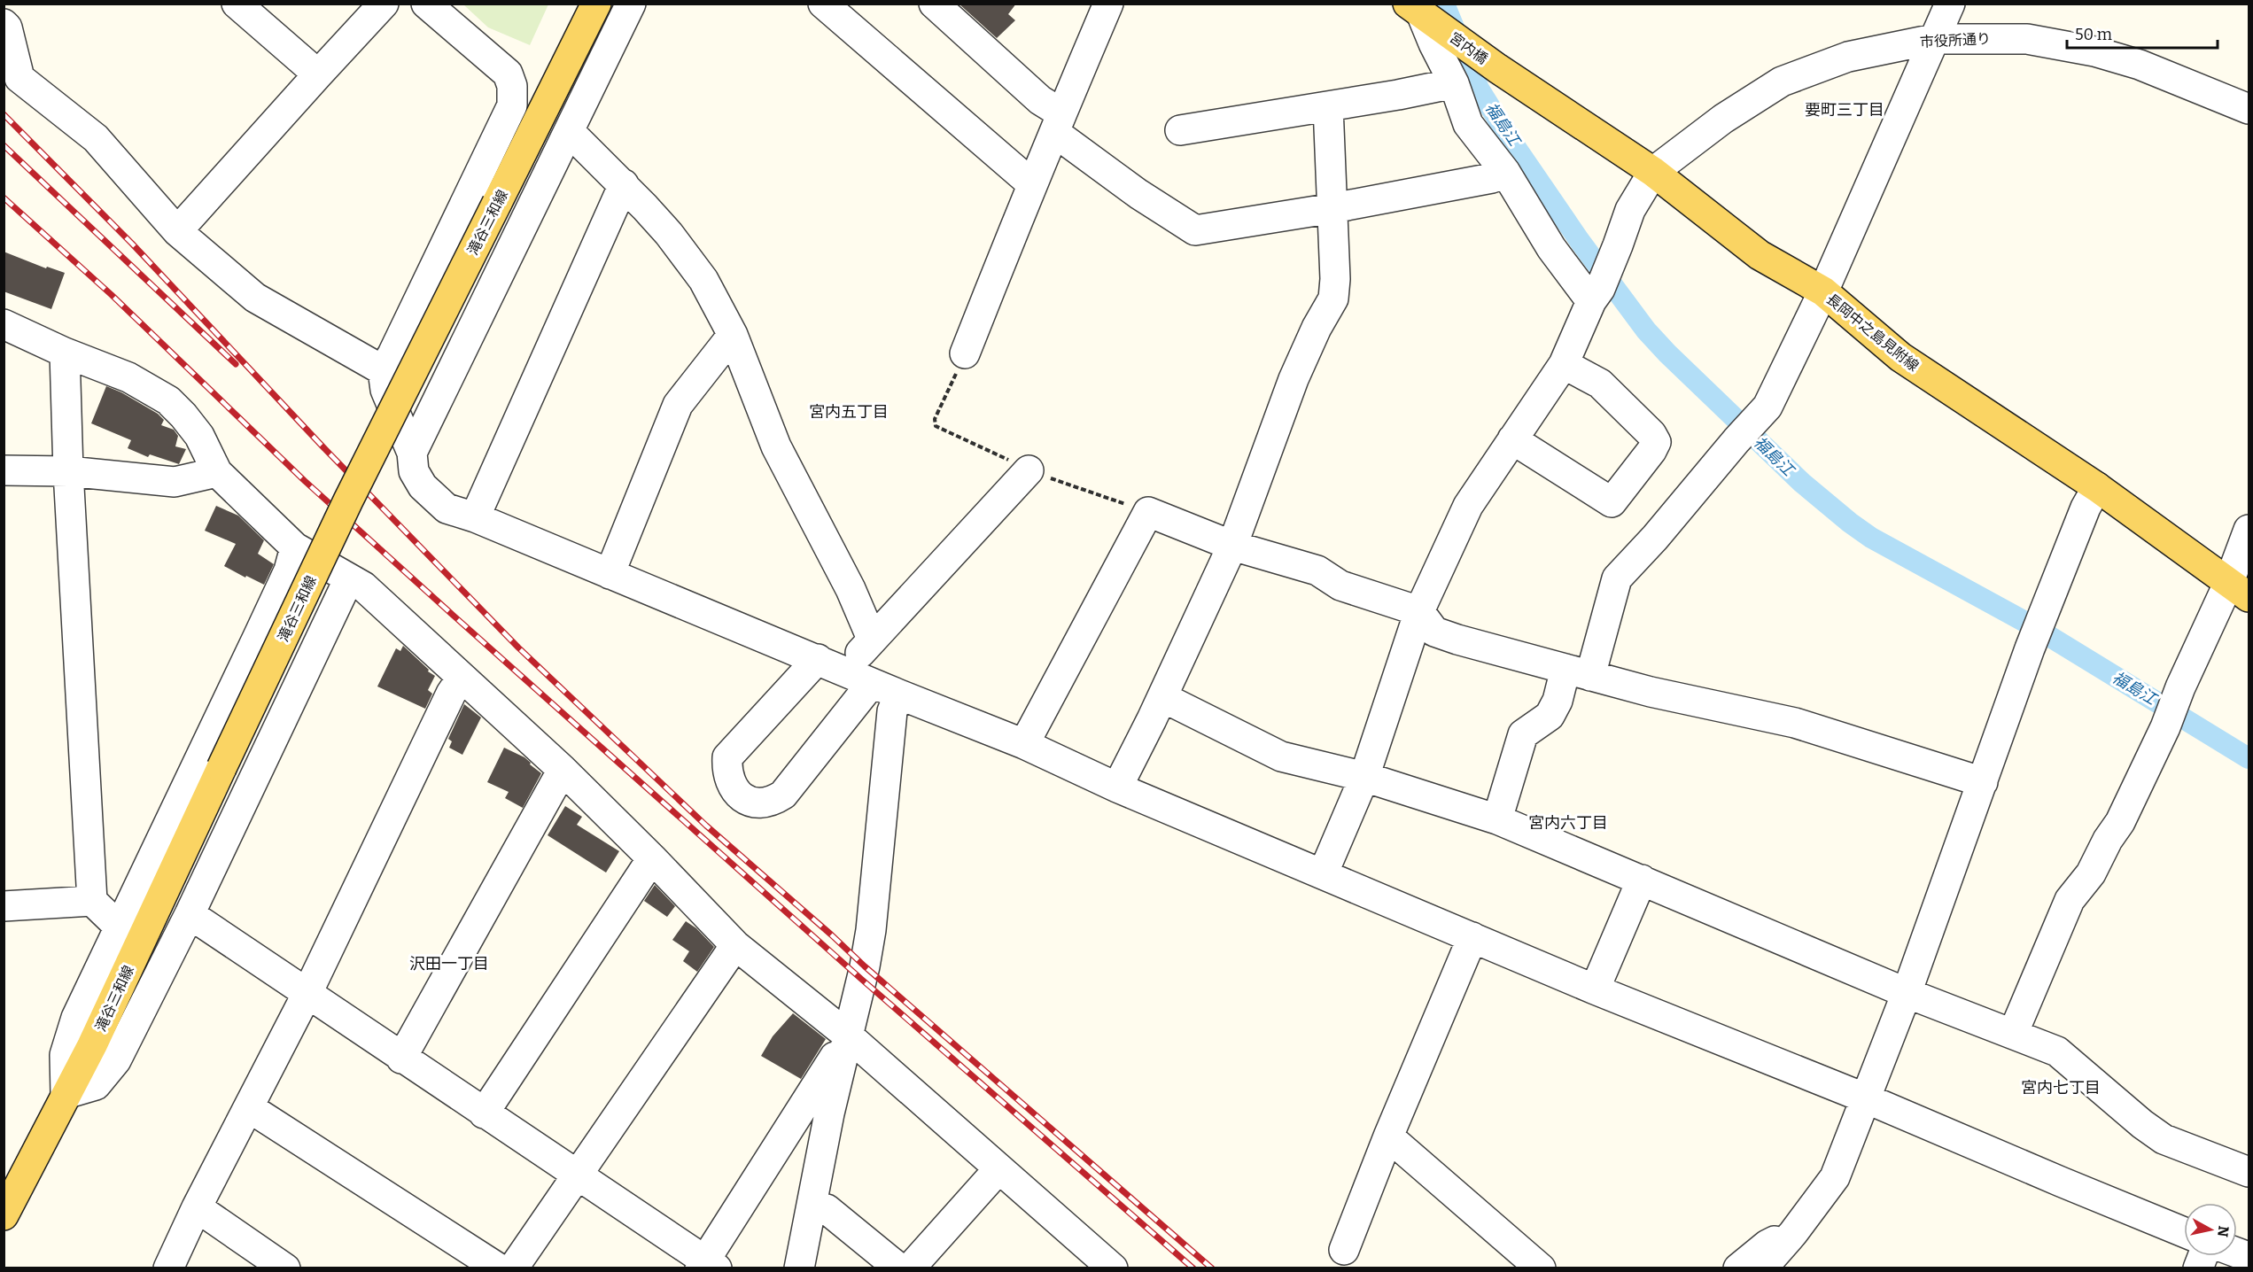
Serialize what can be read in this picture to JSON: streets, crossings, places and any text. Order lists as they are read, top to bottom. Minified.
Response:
{"streets":{"main road":["宮内橋","滝谷三和線","長岡中之島見附線"],"street":["市役所通り"]},"crossings":[["市役所通り","長岡中之島見附線"],["宮内橋","長岡中之島見附線"]],"districts":["要町三丁目","宮内五丁目","宮内六丁目","沢田一丁目","宮内七丁目"],"water":["福島江"],"scale_bar":"50 m","north":"right"}
